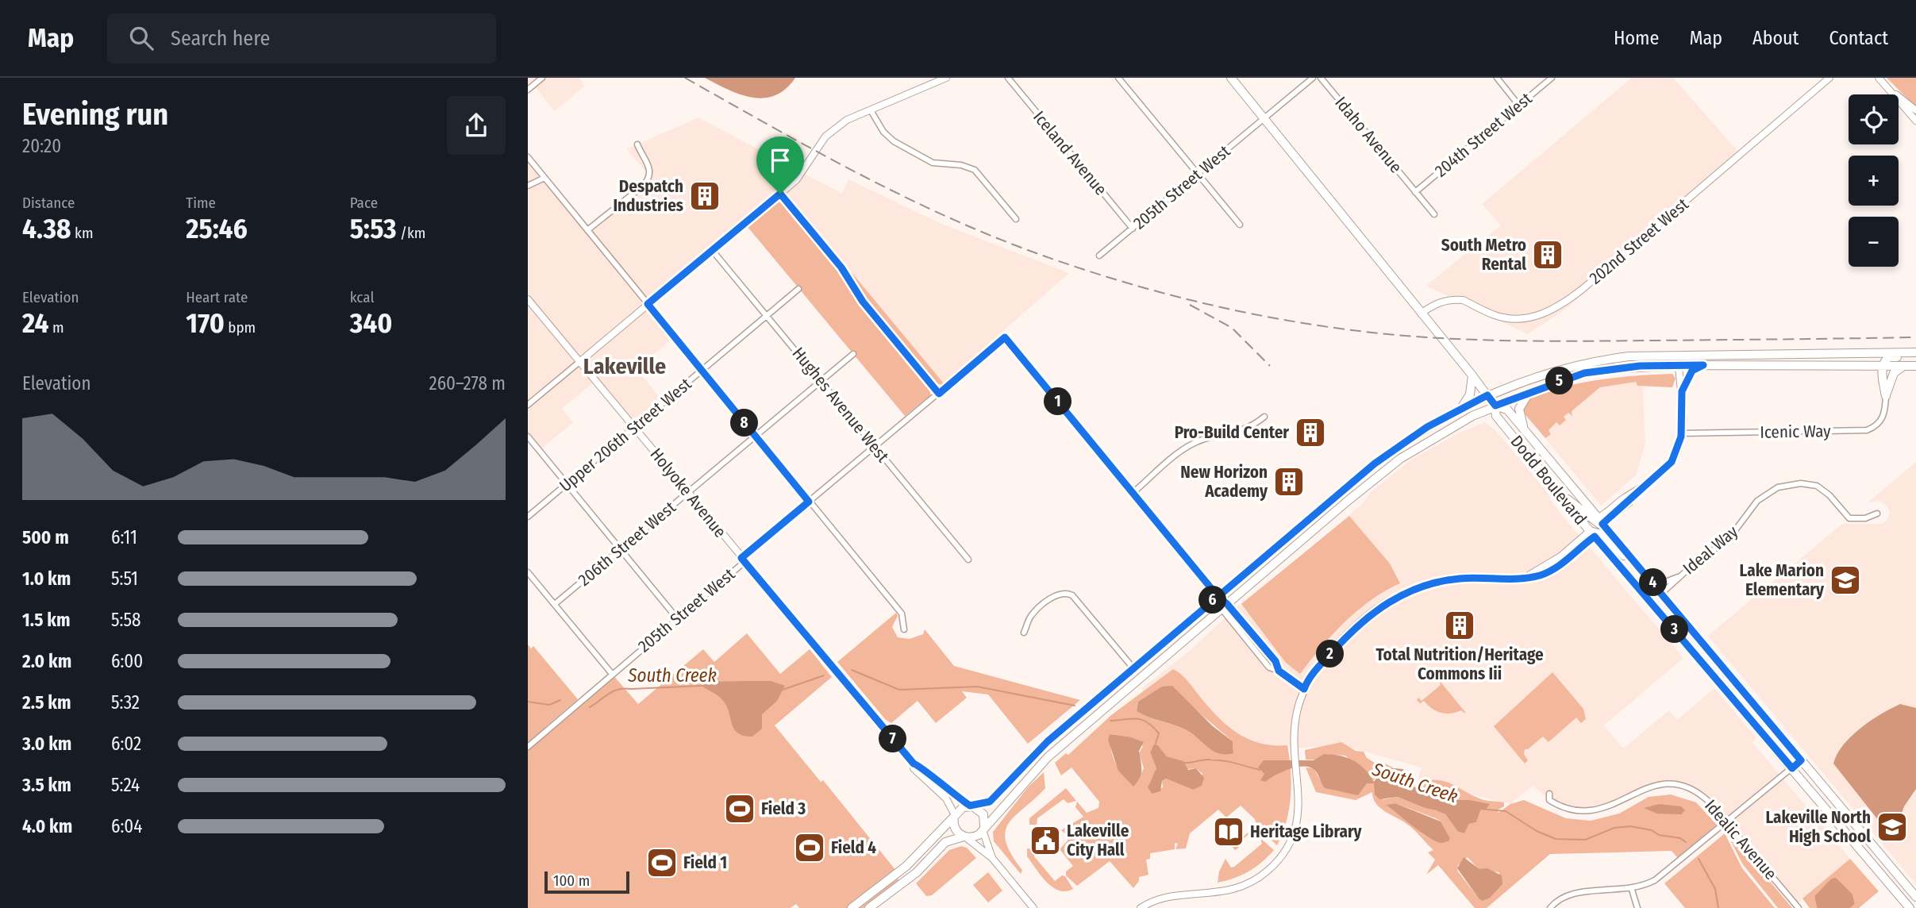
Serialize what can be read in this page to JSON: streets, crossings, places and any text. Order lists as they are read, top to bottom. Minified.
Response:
{"streets":{"main road":["Dodd Boulevard"],"street":["Idaho Avenue","204th Street West","Iceland Avenue","205th Street West","202nd Street West","Hughes Avenue West","Icenic Way","Upper 206th Street West","Holyoke Avenue","206th Street West","Ideal Way","Idealic Avenue"]},"crossings":[["Idaho Avenue","204th Street West"],["Iceland Avenue","205th Street West"],["205th Street West","Hughes Avenue West"],["205th Street West","Dodd Boulevard"],["205th Street West","Holyoke Avenue"],["202nd Street West","Dodd Boulevard"],["Hughes Avenue West","Upper 206th Street West"],["Hughes Avenue West","206th Street West"],["Upper 206th Street West","Holyoke Avenue"],["Dodd Boulevard","Ideal Way"],["Holyoke Avenue","206th Street West"]],"districts":["Lakeville"],"water":["South Creek"],"places":{"building":["Despatch Industries","South Metro Rental","Pro-Build Center","New Horizon Academy","Total Nutrition/Heritage Commons Iii"],"school or university":["Lake Marion Elementary","Lakeville North High School"],"sports":["Field 3","Field 4","Field 1"],"library":["Heritage Library"],"public building":["Lakeville City Hall"]},"scale_bar":"100 m","page":{"header":"Map","search":"Search here","nav":["Home","Map","About","Contact"],"heading":["Evening run","20:20"],"map_buttons":["+","−"],"stats":[["Distance","4.38 km"],["Time","25:46"],["Pace","5:53 /km"],["Elevation","24 m"],["Heart rate","170 bpm"],["kcal","340"]],"chart":["Elevation","260–278 m"],"pins":["5","1","8","4","6","3","2","7"],"list":[{"name":"500 m","note":"6:11"},{"name":"1.0 km","note":"5:51"},{"name":"1.5 km","note":"5:58"},{"name":"2.0 km","note":"6:00"},{"name":"2.5 km","note":"5:32"},{"name":"3.0 km","note":"6:02"},{"name":"3.5 km","note":"5:24"},{"name":"4.0 km","note":"6:04"}],"scale":"100 m"}}
